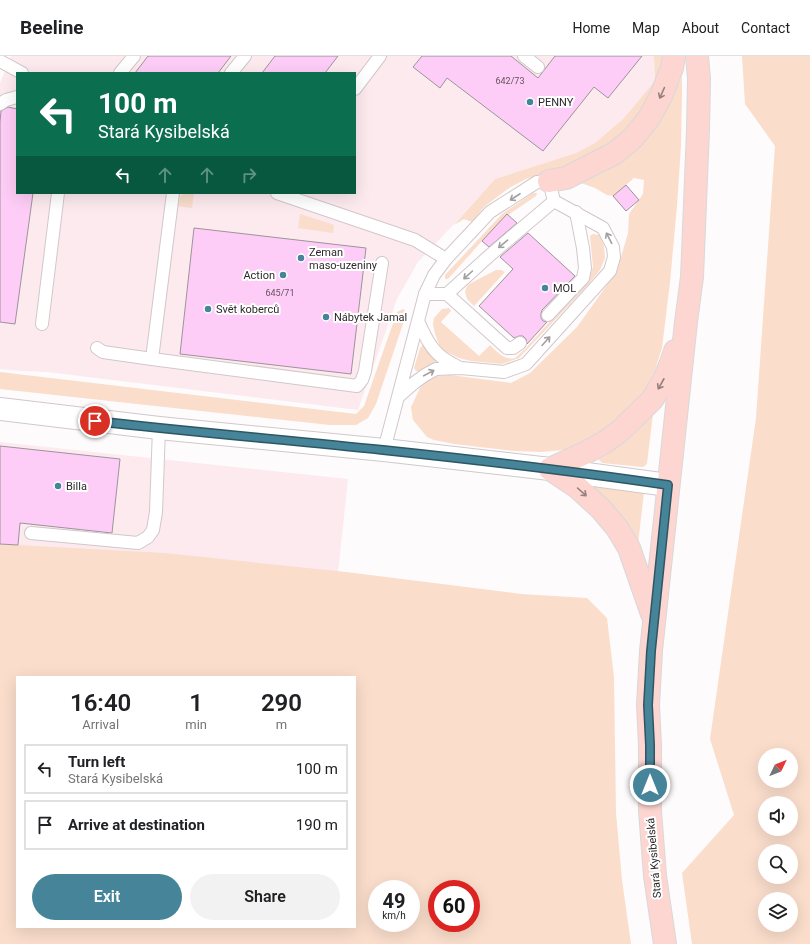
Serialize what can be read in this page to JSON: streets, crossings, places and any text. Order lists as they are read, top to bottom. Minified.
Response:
{"streets":{"main road":["Stará Kysibelská"]},"places":["PENNY","Zeman maso-uzeniny","Action","MOL","Svět koberců","Nábytek Jamal","Billa"],"house_numbers":["642/73","645/71"],"north":"top right","page":{"header":"Beeline","nav":["Home","Map","About","Contact"],"turn":["100 m","Stará Kysibelská"],"eta":["16:40","Arrival","1","min","290","m"],"list":[{"name":"Turn left","note":"Stará Kysibelská","value":"100 m"},{"name":"Arrive at destination","value":"190 m"}],"buttons":["Exit","Share"],"speed":"49 km/h","limit":"60"}}
